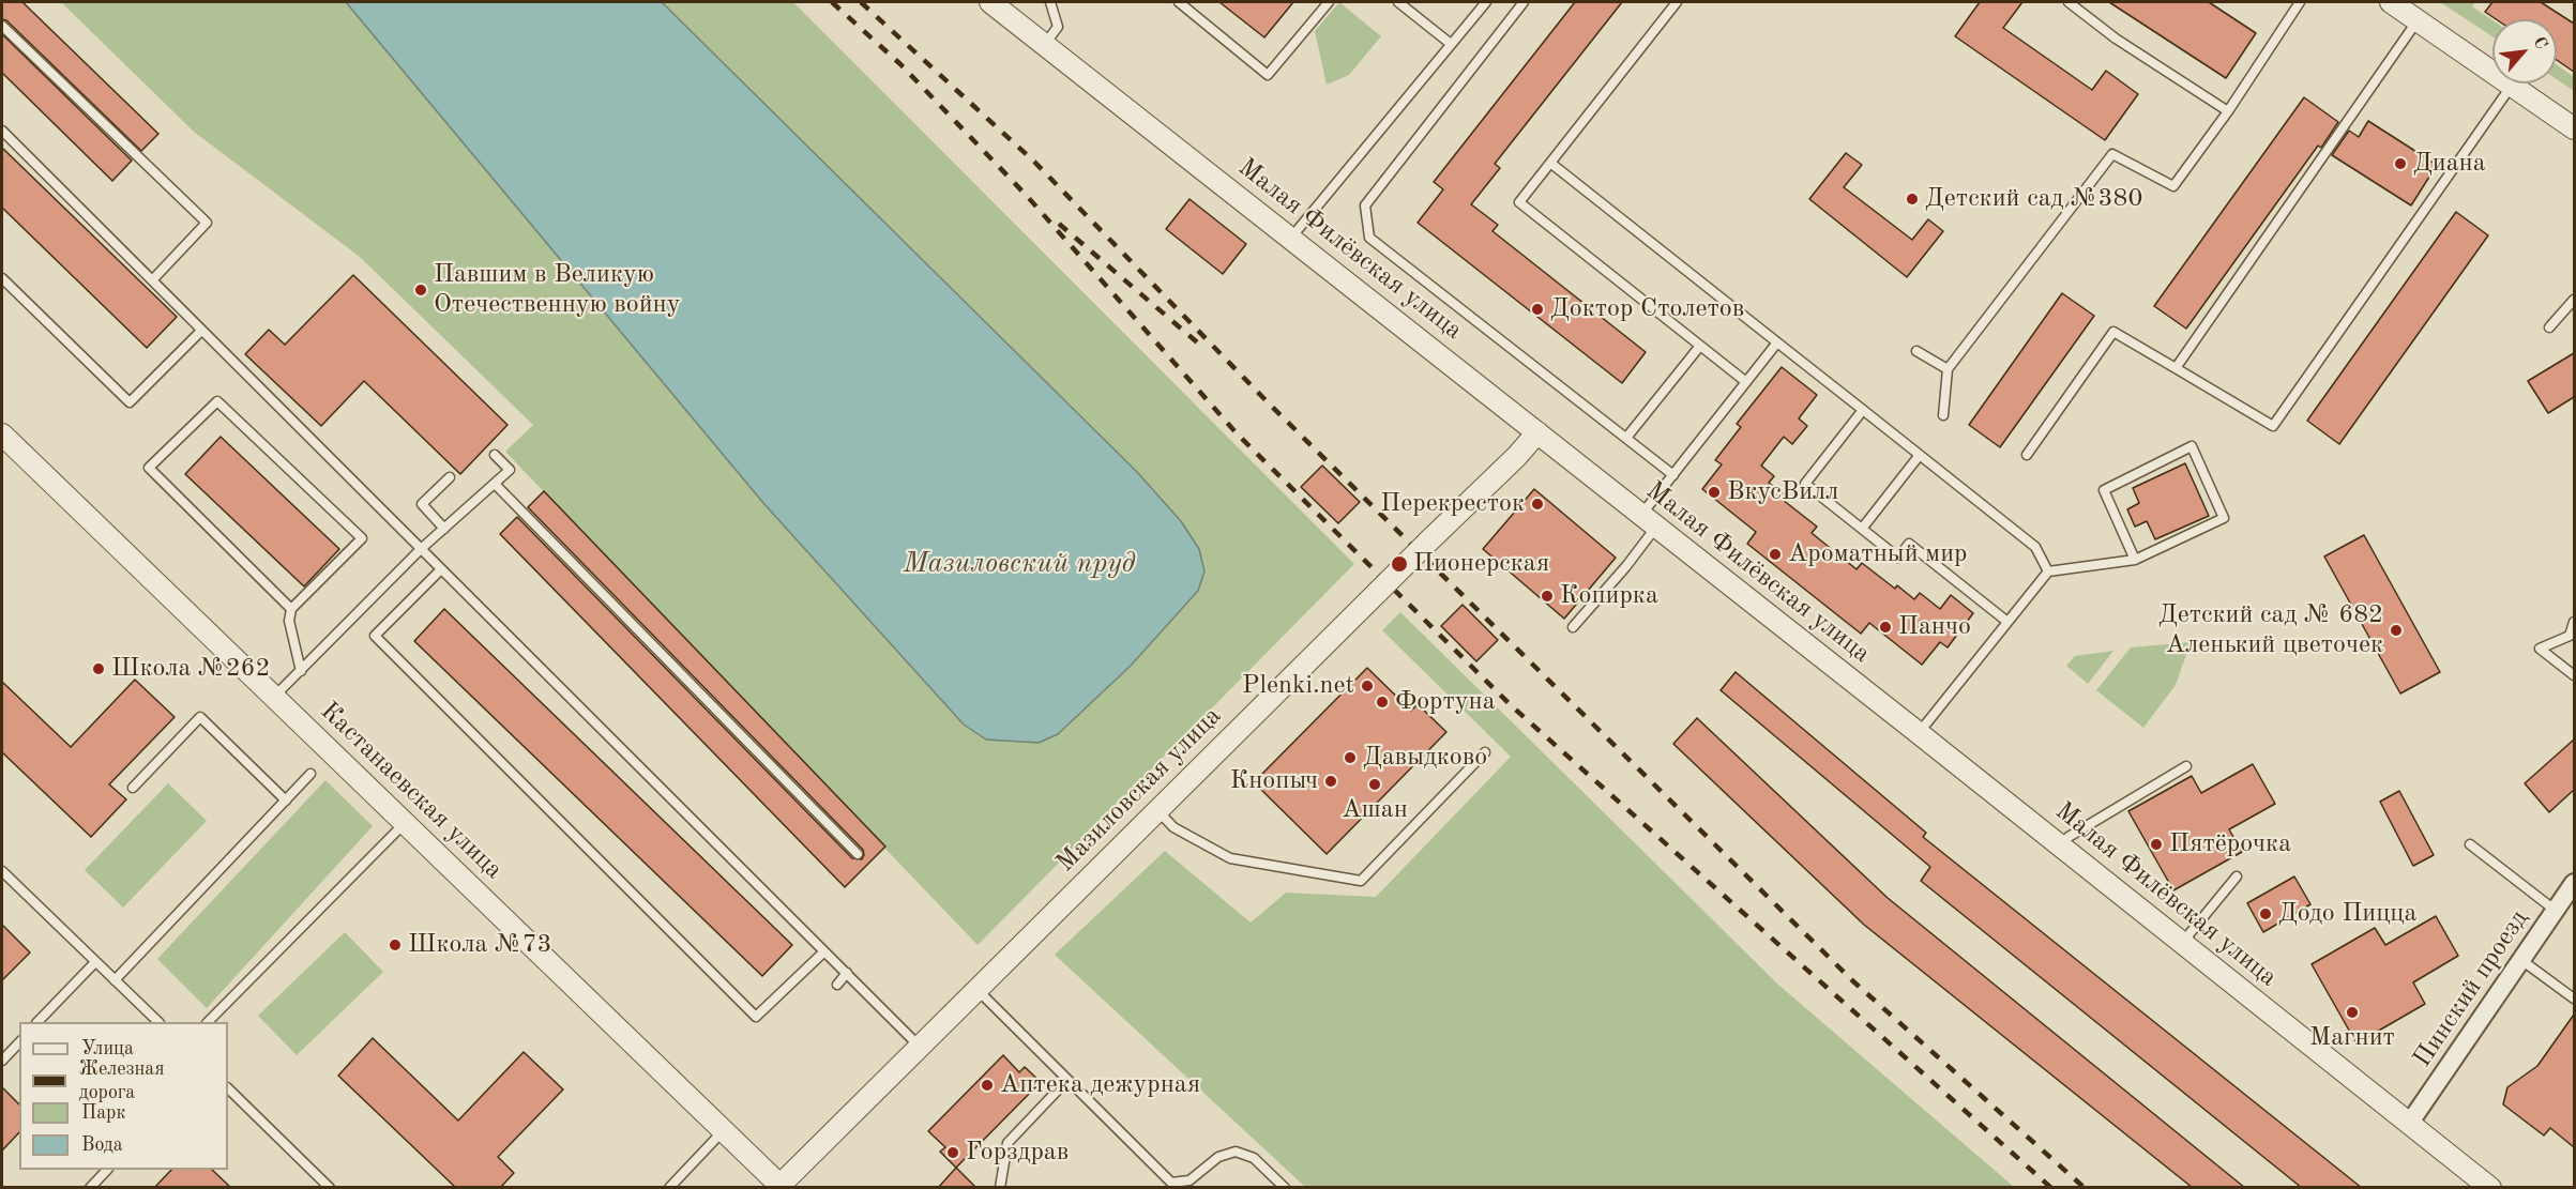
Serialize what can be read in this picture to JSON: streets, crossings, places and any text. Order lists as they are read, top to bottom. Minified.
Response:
{"streets":{"street":["Малая Филёвская улица","Мазиловская улица","Кастанаевская улица","Пинский проезд"]},"crossings":[["Малая Филёвская улица","Мазиловская улица"],["Малая Филёвская улица","Пинский проезд"],["Мазиловская улица","Кастанаевская улица"]],"water":["Мазиловский пруд"],"places":["Диана","Детский сад №380","Павшим в Великую Отечественную войну","Доктор Столетов","ВкусВилл","Перекресток","Ароматный мир","Пионерская","Копирка","Панчо","Детский сад № 682 Аленький цветочек","Школа №262","Plenki.net","Фортуна","Давыдково","Кнопыч","Ашан","Пятёрочка","Додо Пицца","Школа №73","Магнит","Аптека дежурная","Горздрав"],"legend":["Улица","Железная дорога","Парк","Вода"],"north":"top right"}
